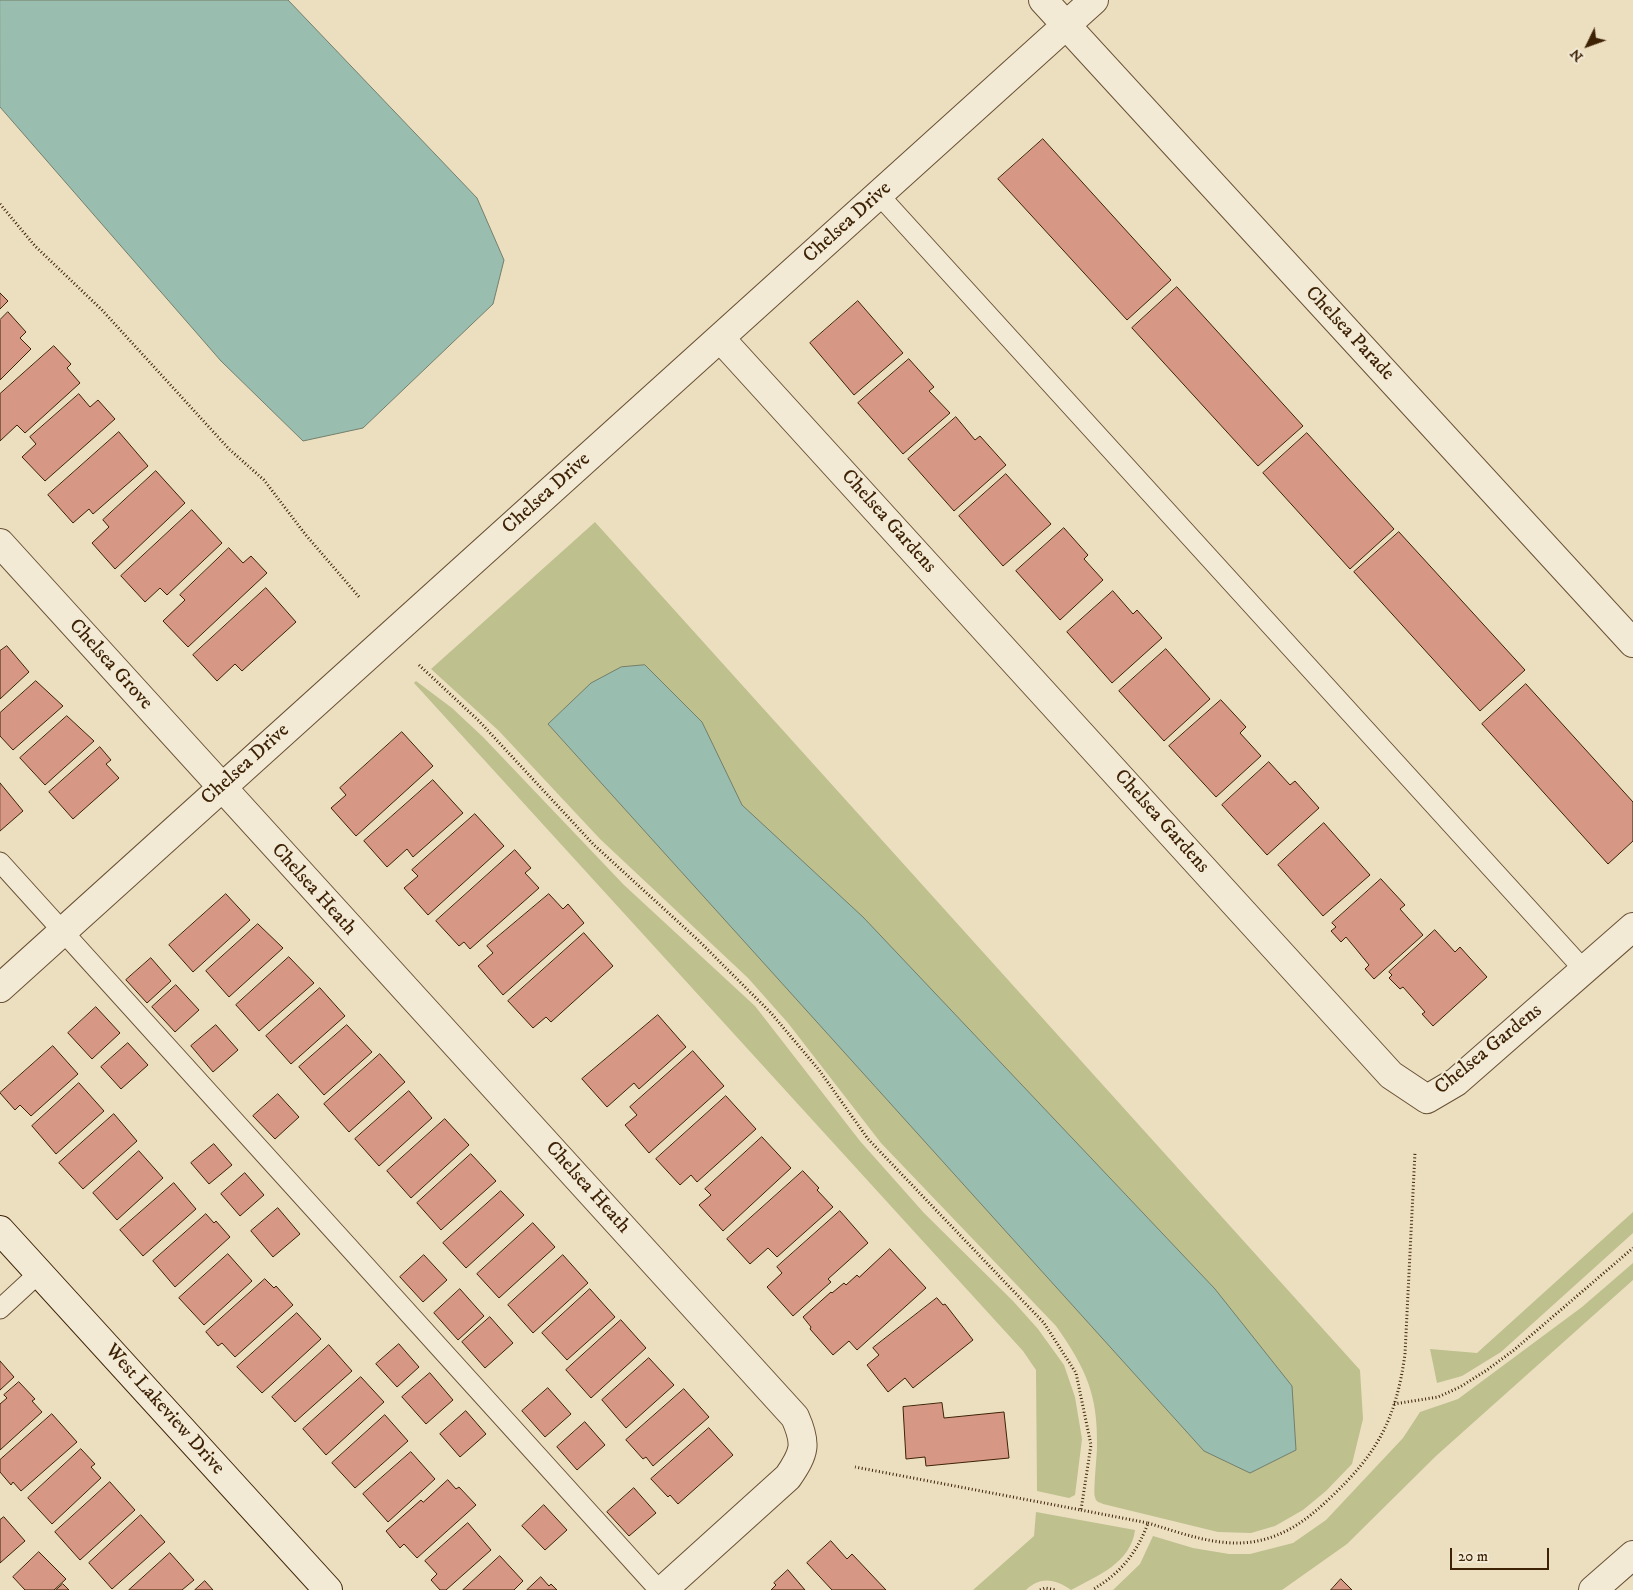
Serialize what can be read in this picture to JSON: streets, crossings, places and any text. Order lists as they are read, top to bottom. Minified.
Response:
{"streets":{"street":["Chelsea Drive","Chelsea Parade","Chelsea Gardens","Chelsea Grove","Chelsea Heath","West Lakeview Drive"]},"crossings":[["Chelsea Drive","Chelsea Parade"],["Chelsea Drive","Chelsea Gardens"],["Chelsea Drive","Chelsea Grove"],["Chelsea Drive","Chelsea Heath"],["Chelsea Grove","Chelsea Heath"]],"scale_bar":"20 m","north":"bottom left"}
